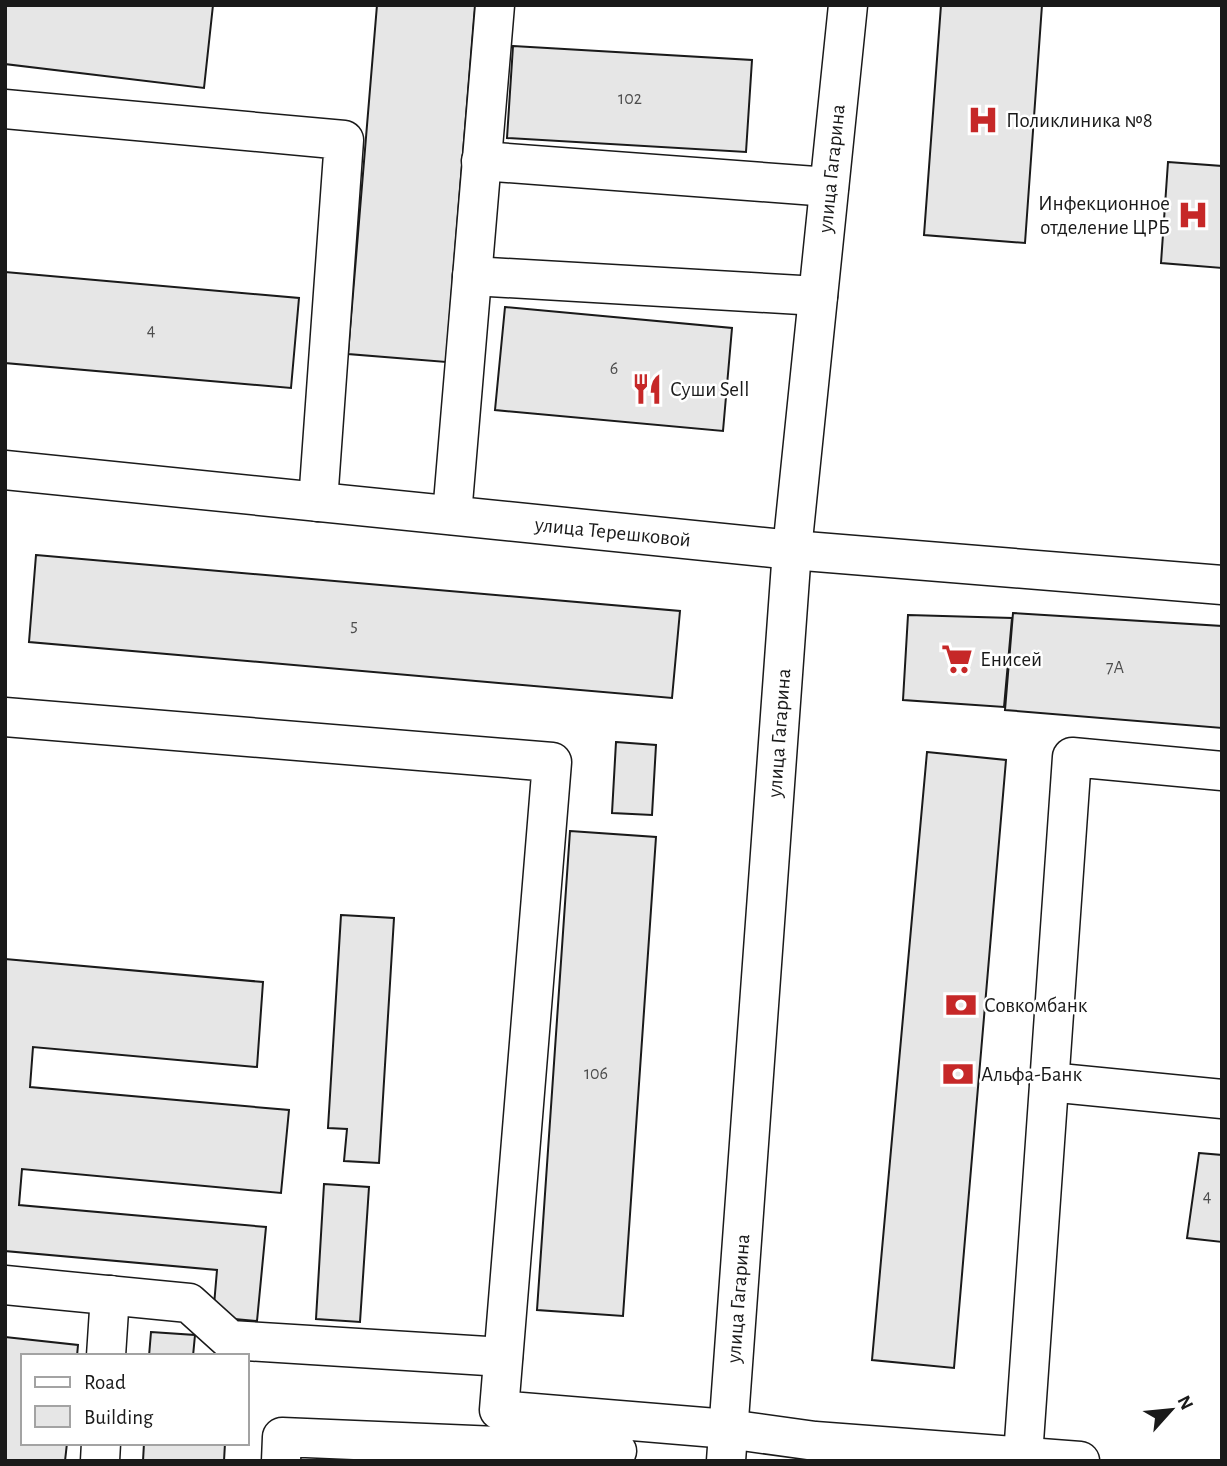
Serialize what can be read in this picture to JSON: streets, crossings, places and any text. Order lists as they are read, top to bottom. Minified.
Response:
{"streets":{"street":["улица Гагарина","улица Терешковой"]},"crossings":[["улица Гагарина","улица Терешковой"]],"places":{"hospital":["Поликлиника №8","Инфекционное отделение ЦРБ"],"restaurant":["Суши Sell"],"supermarket":["Енисей"],"bank":["Совкомбанк","Альфа-Банк"]},"house_numbers":["102","4","6","5","7А","106","4"],"legend":["Road","Building"],"north":"top right"}
